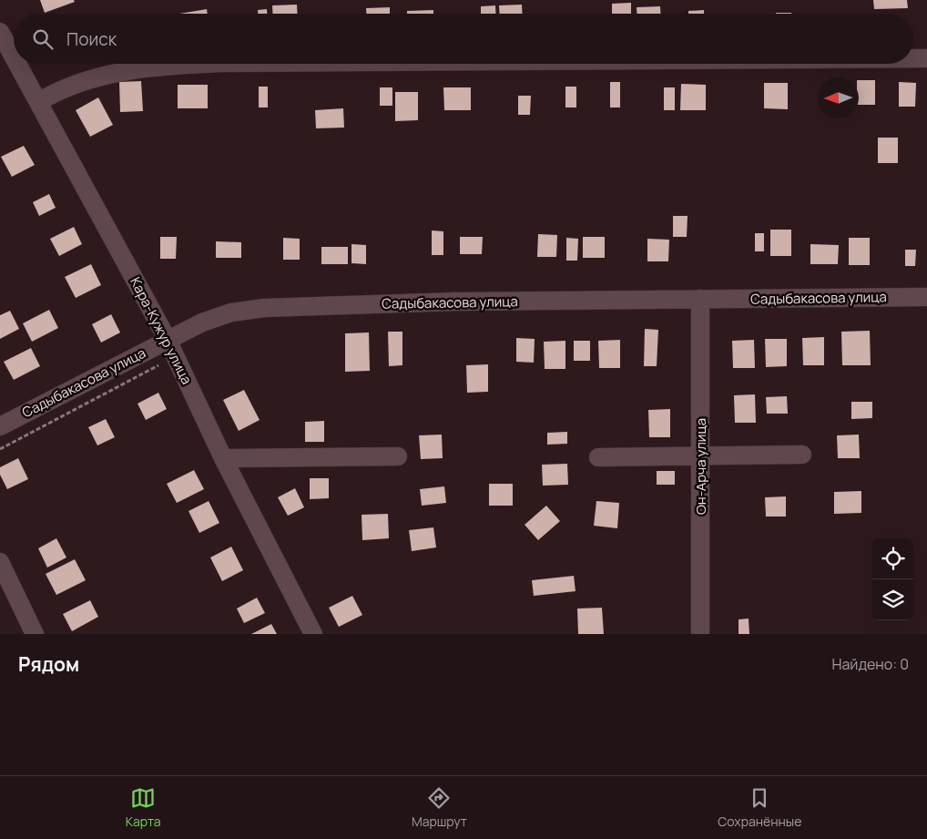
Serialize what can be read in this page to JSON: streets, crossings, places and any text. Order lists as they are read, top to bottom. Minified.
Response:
{"streets":{"street":["Садыбакасова улица","Кара-Кужур улица","Он-Арча улица"]},"crossings":[["Садыбакасова улица","Кара-Кужур улица"],["Садыбакасова улица","Он-Арча улица"]],"north":"left","page":{"search":"Поиск","heading":["Рядом","Найдено: 0"],"nav":["Карта","Маршрут","Сохранённые"]}}
